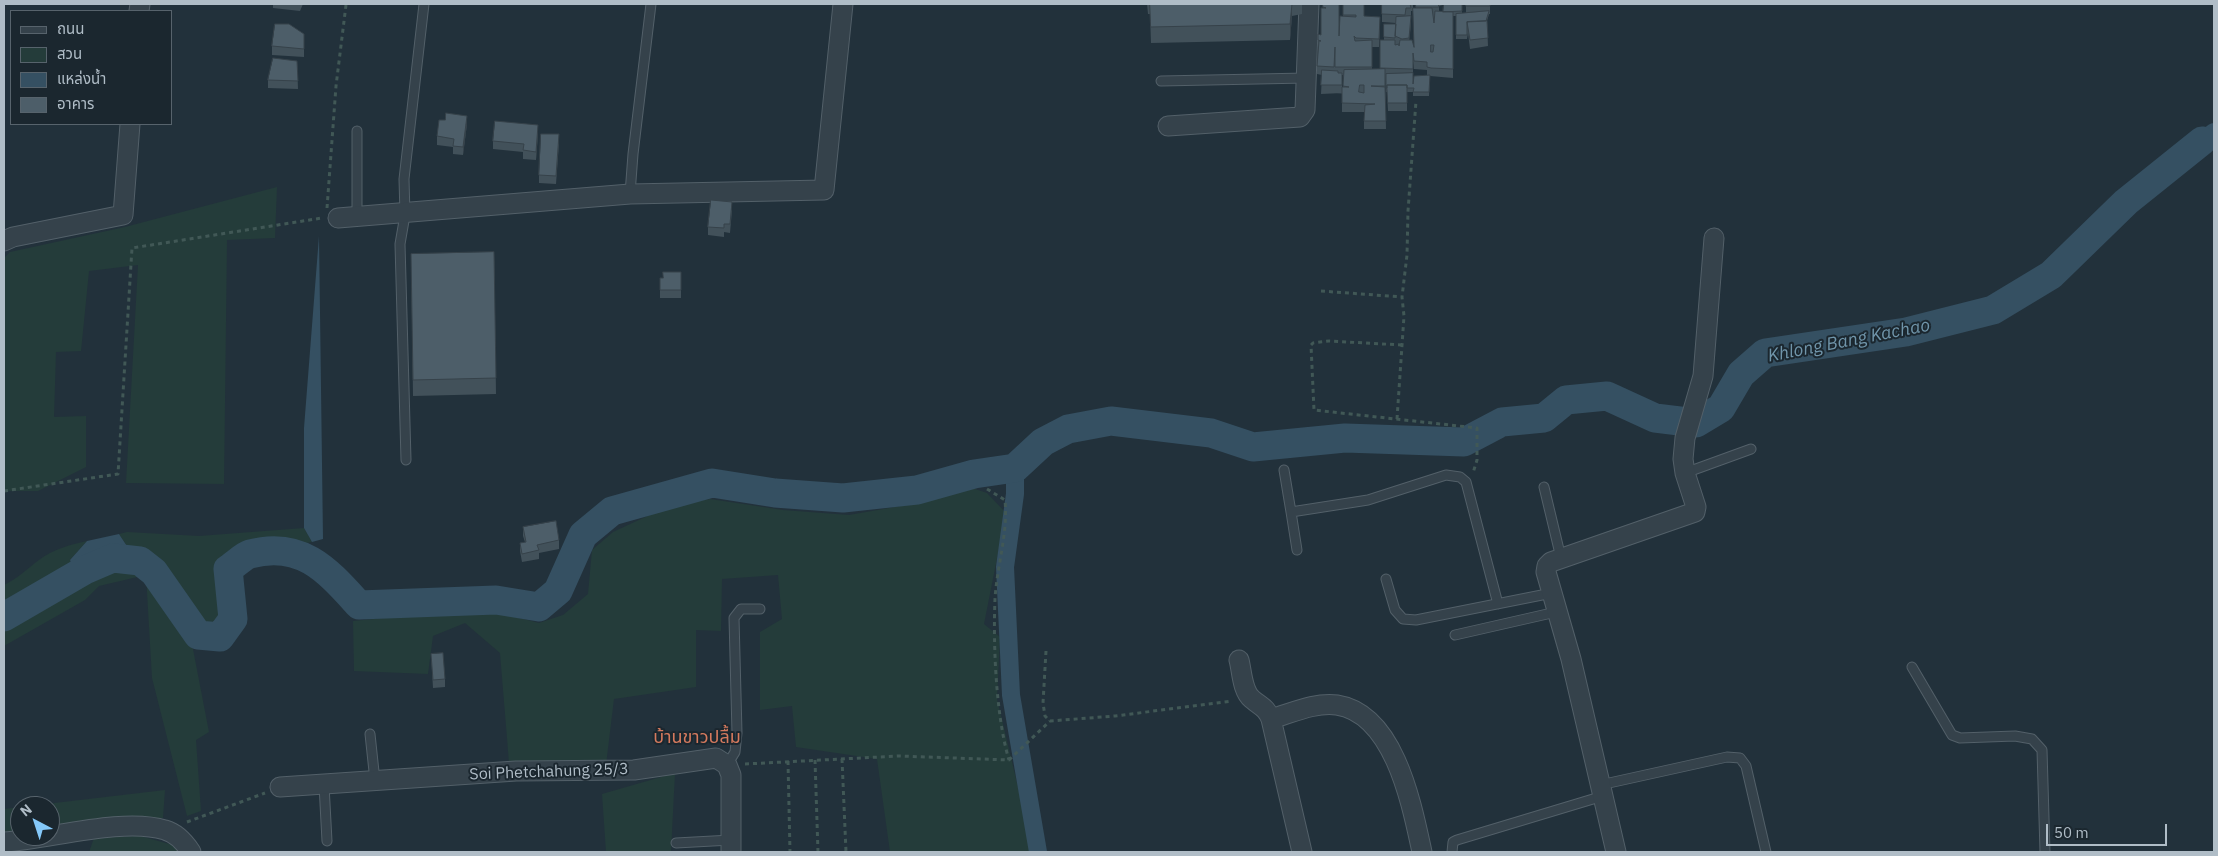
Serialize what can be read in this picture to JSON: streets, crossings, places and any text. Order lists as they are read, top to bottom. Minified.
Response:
{"streets":{"street":["Soi Phetchahung 25/3"]},"districts":["บ้านขาวปลื้ม"],"water":["Khlong Bang Kachao"],"legend":["ถนน","สวน","แหล่งน้ำ","อาคาร"],"scale_bar":"50 m","north":"top left"}
